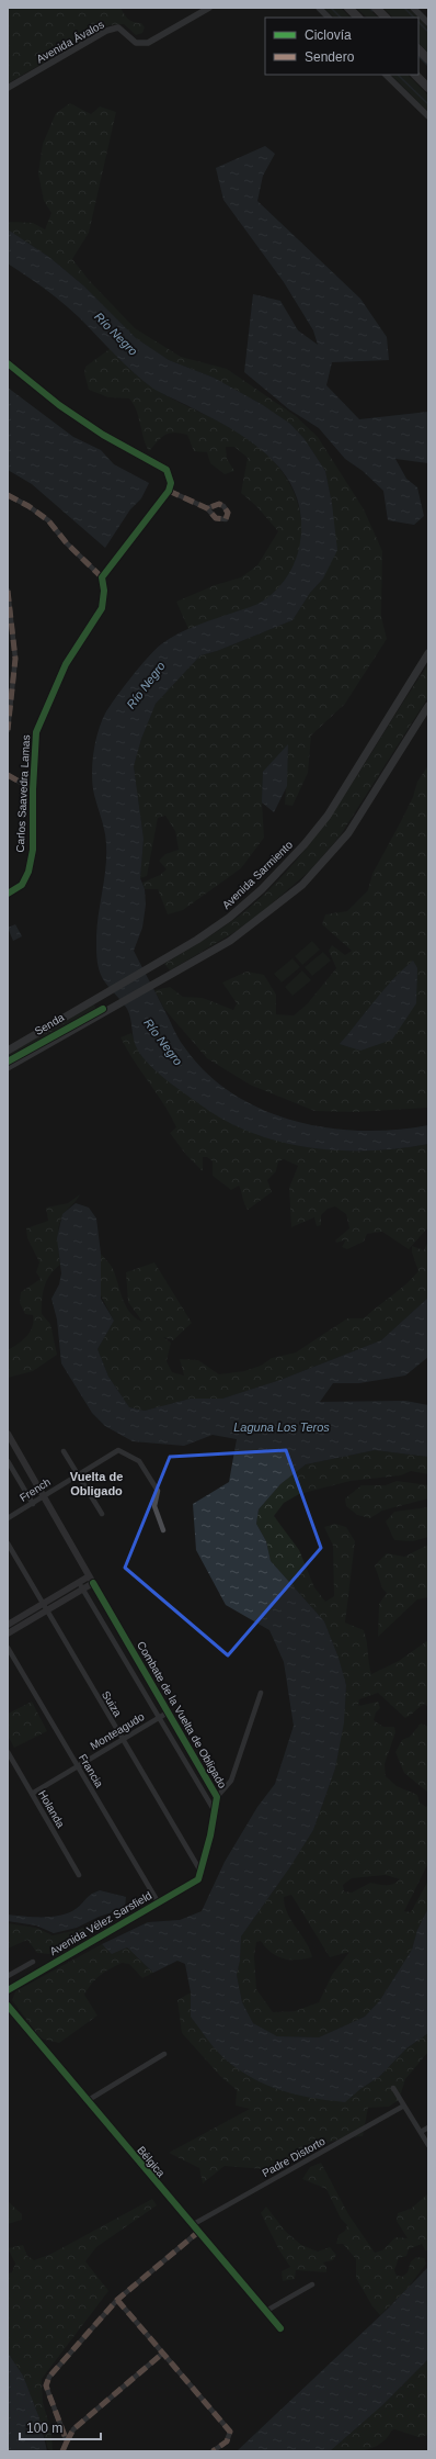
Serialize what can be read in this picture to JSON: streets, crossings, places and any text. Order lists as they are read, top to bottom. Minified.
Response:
{"streets":{"main road":["Avenida Sarmiento","Combate de la Vuelta de Obligado"],"street":["Avenida Ávalos","Carlos Saavedra Lamas","French","Suiza","Monteagudo","Francia","Holanda","Avenida Vélez Sarsfield","Padre Distorto","Bélgica"],"cycle path":["Senda"]},"crossings":[["French","Combate de la Vuelta de Obligado"],["Suiza","Combate de la Vuelta de Obligado"],["Suiza","Monteagudo"],["Suiza","Avenida Vélez Sarsfield"],["Combate de la Vuelta de Obligado","Monteagudo"],["Combate de la Vuelta de Obligado","Avenida Vélez Sarsfield"],["Monteagudo","Francia"],["Monteagudo","Holanda"],["Francia","Avenida Vélez Sarsfield"],["Padre Distorto","Bélgica"]],"districts":["Vuelta de Obligado"],"water":["Río Negro","Laguna Los Teros"],"legend":["Ciclovía","Sendero"],"scale_bar":"100 m"}
